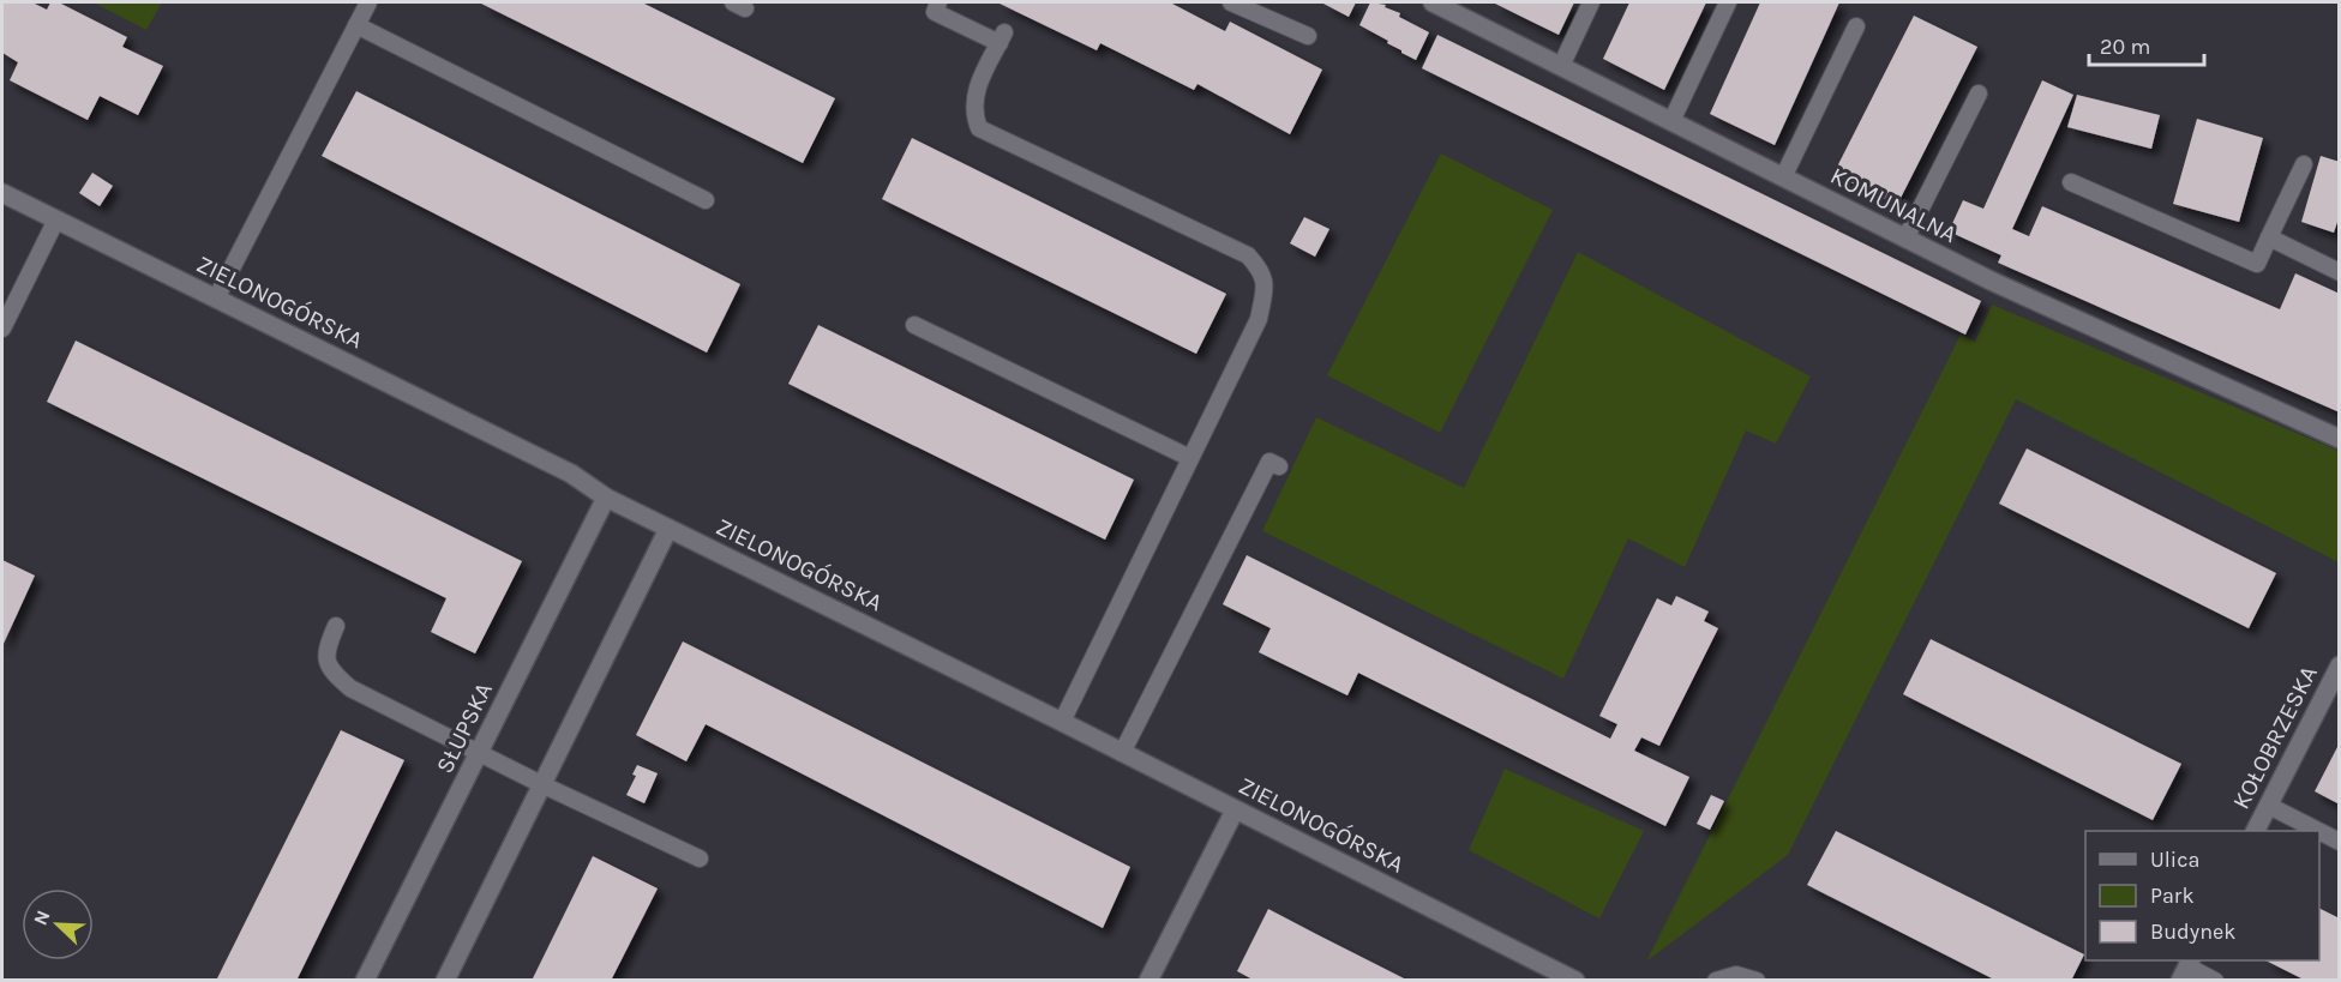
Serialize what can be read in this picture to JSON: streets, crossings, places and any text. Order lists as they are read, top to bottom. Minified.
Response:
{"streets":{"street":["KOMUNALNA","ZIELONOGÓRSKA","SŁUPSKA","KOŁOBRZESKA"]},"crossings":[["ZIELONOGÓRSKA","SŁUPSKA"]],"legend":["Ulica","Park","Budynek"],"scale_bar":"20 m","north":"top left"}
